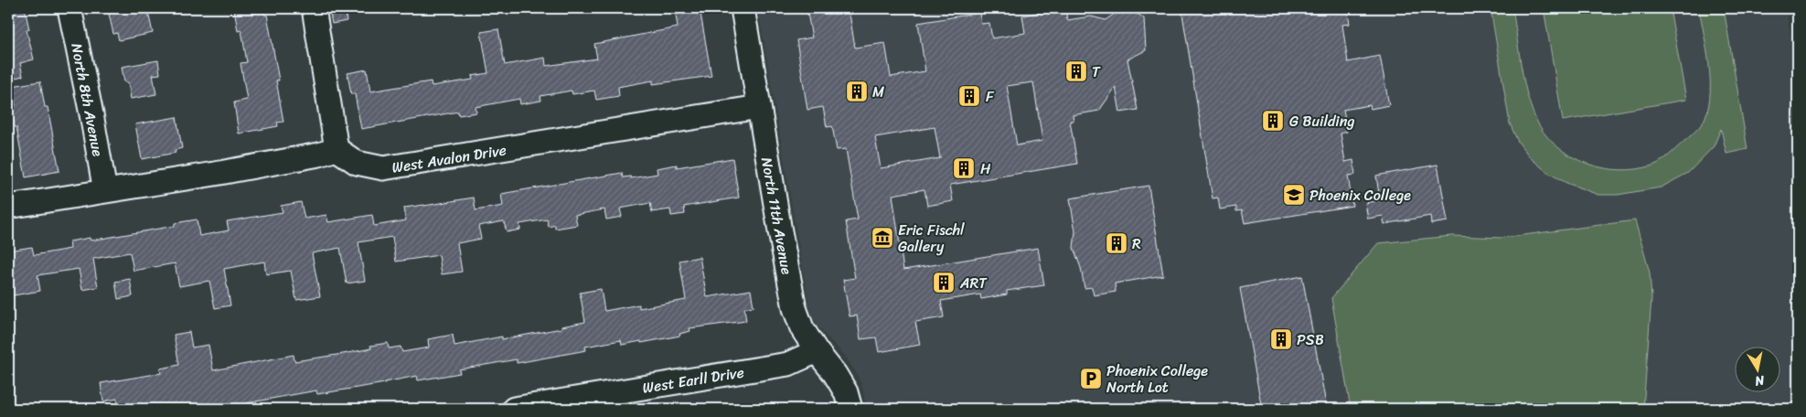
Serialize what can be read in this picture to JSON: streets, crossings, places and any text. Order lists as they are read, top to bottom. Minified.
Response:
{"streets":{"street":["North 8th Avenue","West Avalon Drive","North 11th Avenue","West Earll Drive"]},"crossings":[["West Avalon Drive","North 11th Avenue"],["North 11th Avenue","West Earll Drive"]],"places":{"building":["T","M","F","G Building","H","R","ART","PSB"],"school or university":["Phoenix College"],"museum":["Eric Fischl Gallery"],"parking":["Phoenix College North Lot"]},"north":"bottom"}
